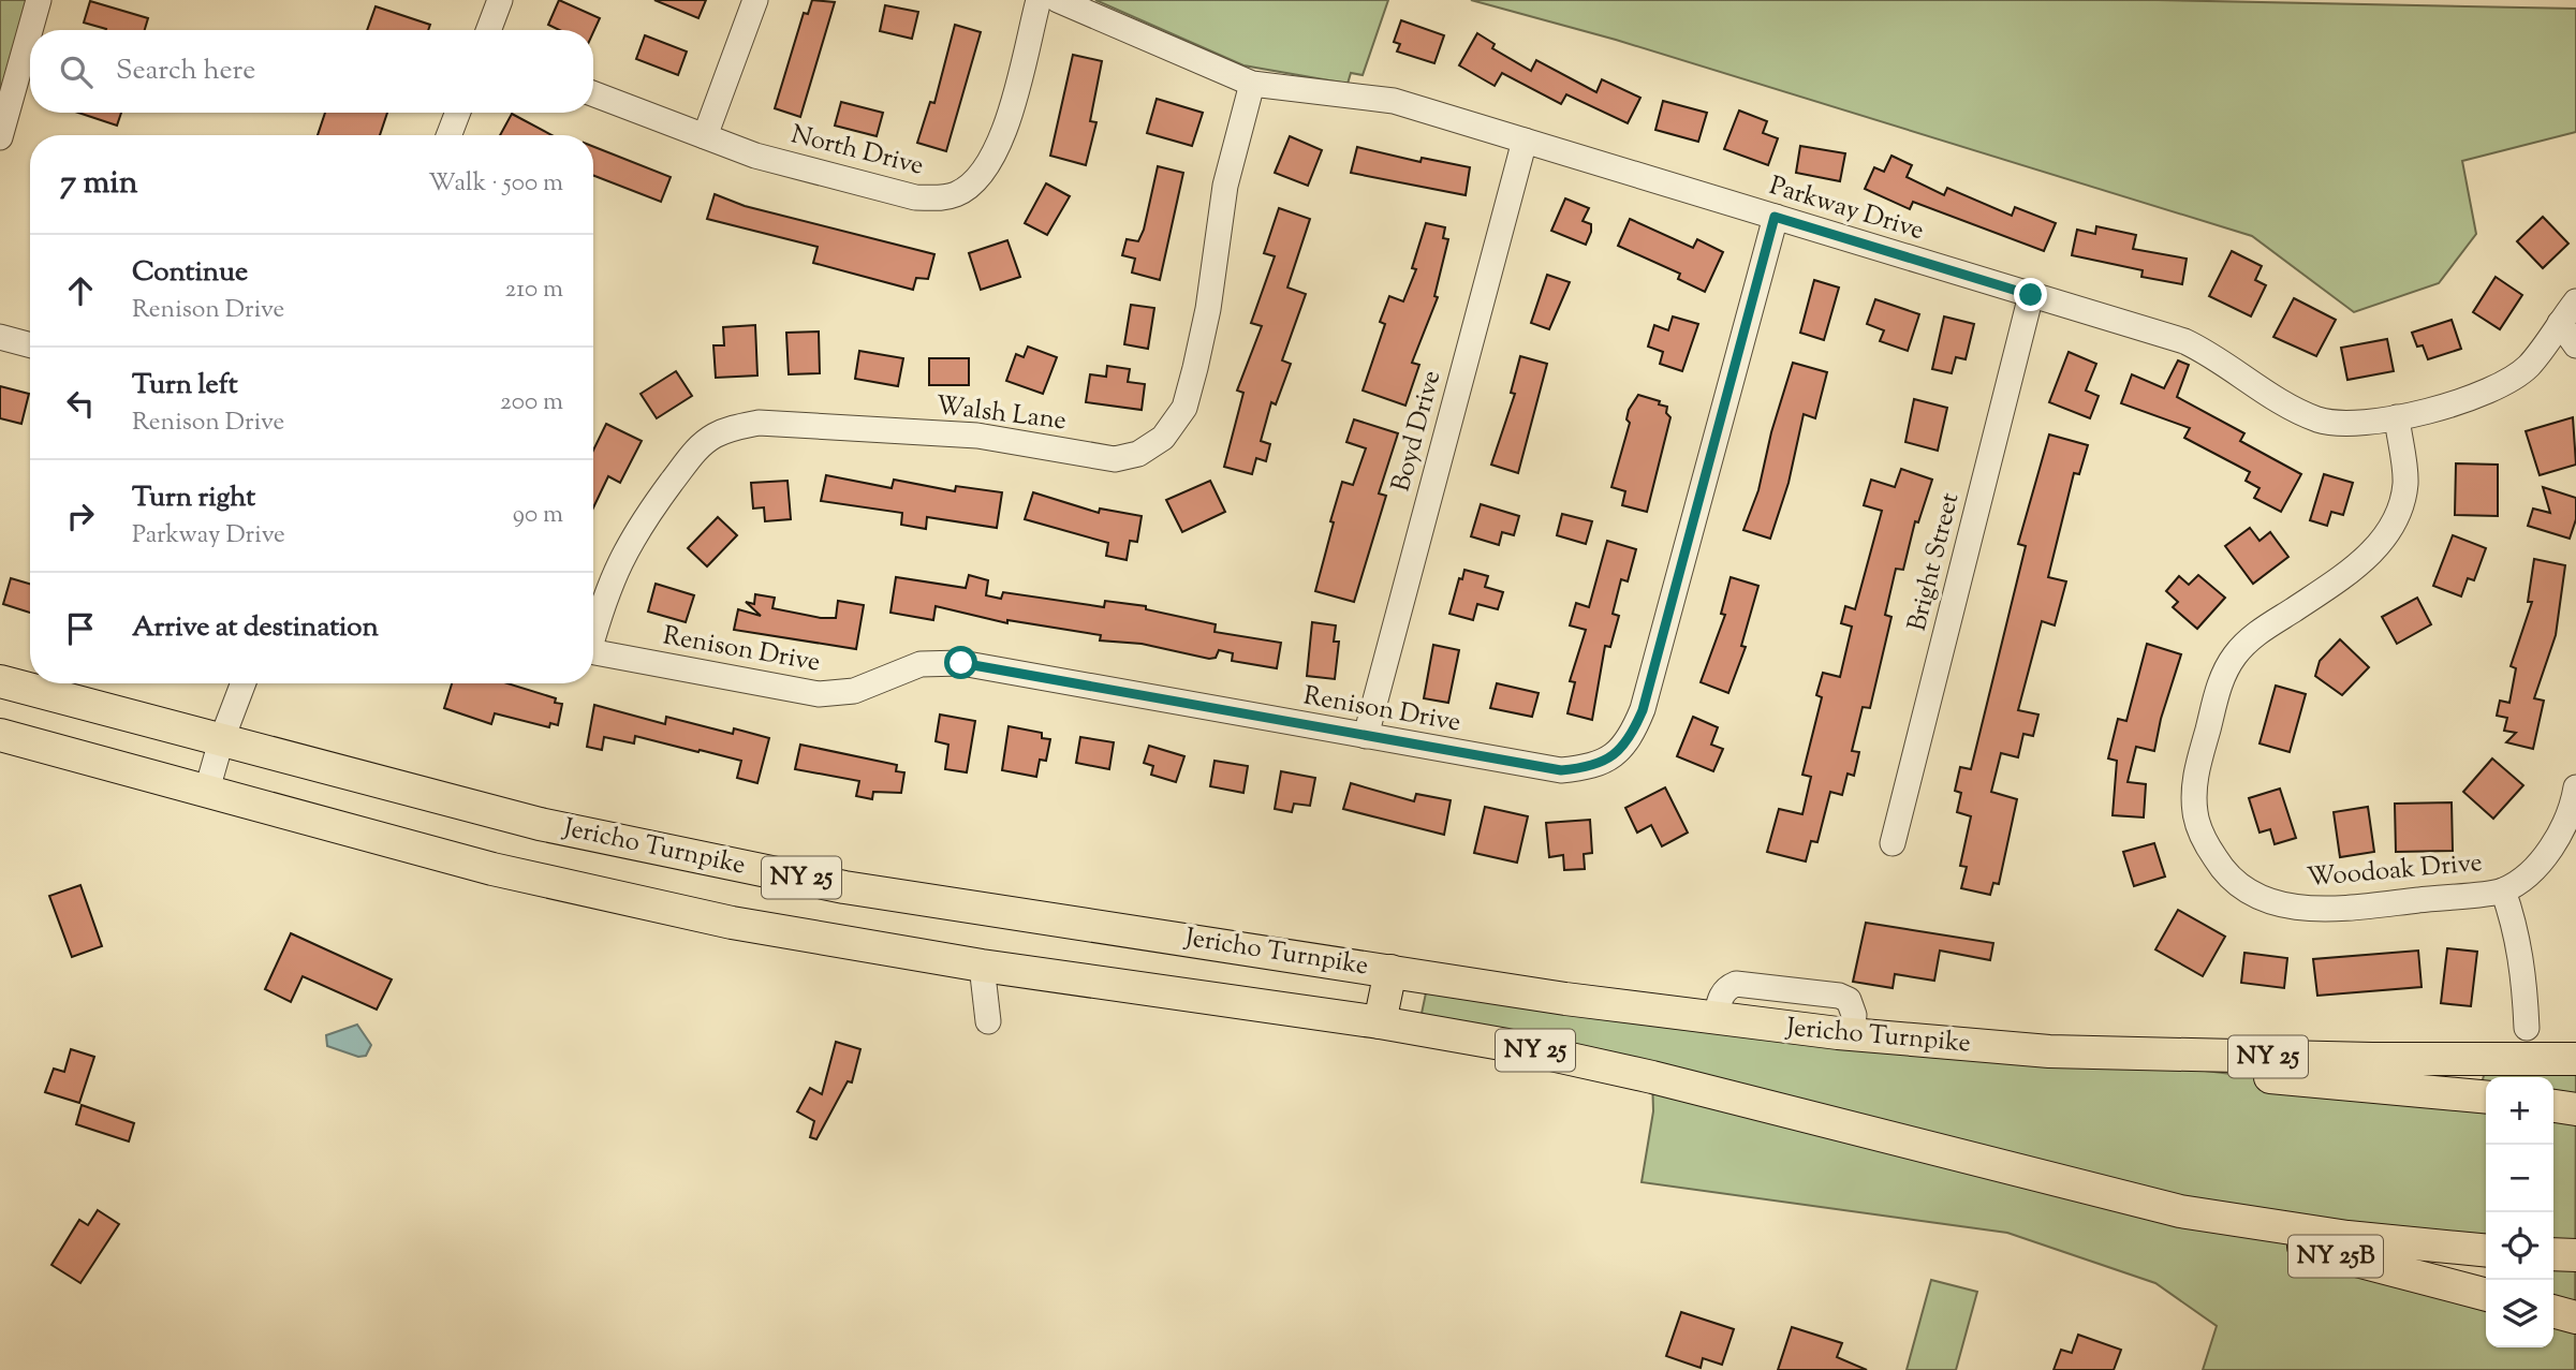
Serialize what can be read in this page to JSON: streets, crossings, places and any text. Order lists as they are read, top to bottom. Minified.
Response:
{"streets":{"main road":["Jericho Turnpike","NY 25","NY 25B"],"street":["North Drive","Parkway Drive","Walsh Lane","Boyd Drive","Bright Street","Renison Drive","Woodoak Drive"]},"crossings":[["Parkway Drive","Walsh Lane"],["Parkway Drive","Boyd Drive"],["Parkway Drive","Bright Street"],["Parkway Drive","Renison Drive"],["Parkway Drive","Woodoak Drive"],["Boyd Drive","Renison Drive"],["Jericho Turnpike","NY 25B"]],"page":{"search":"Search here","heading":["7 min","Walk · 500 m"],"list":[["Continue","Renison Drive","210 m"],["Turn left","Renison Drive","200 m"],["Turn right","Parkway Drive","90 m"],"Arrive at destination"],"map_buttons":["+","−"]}}
